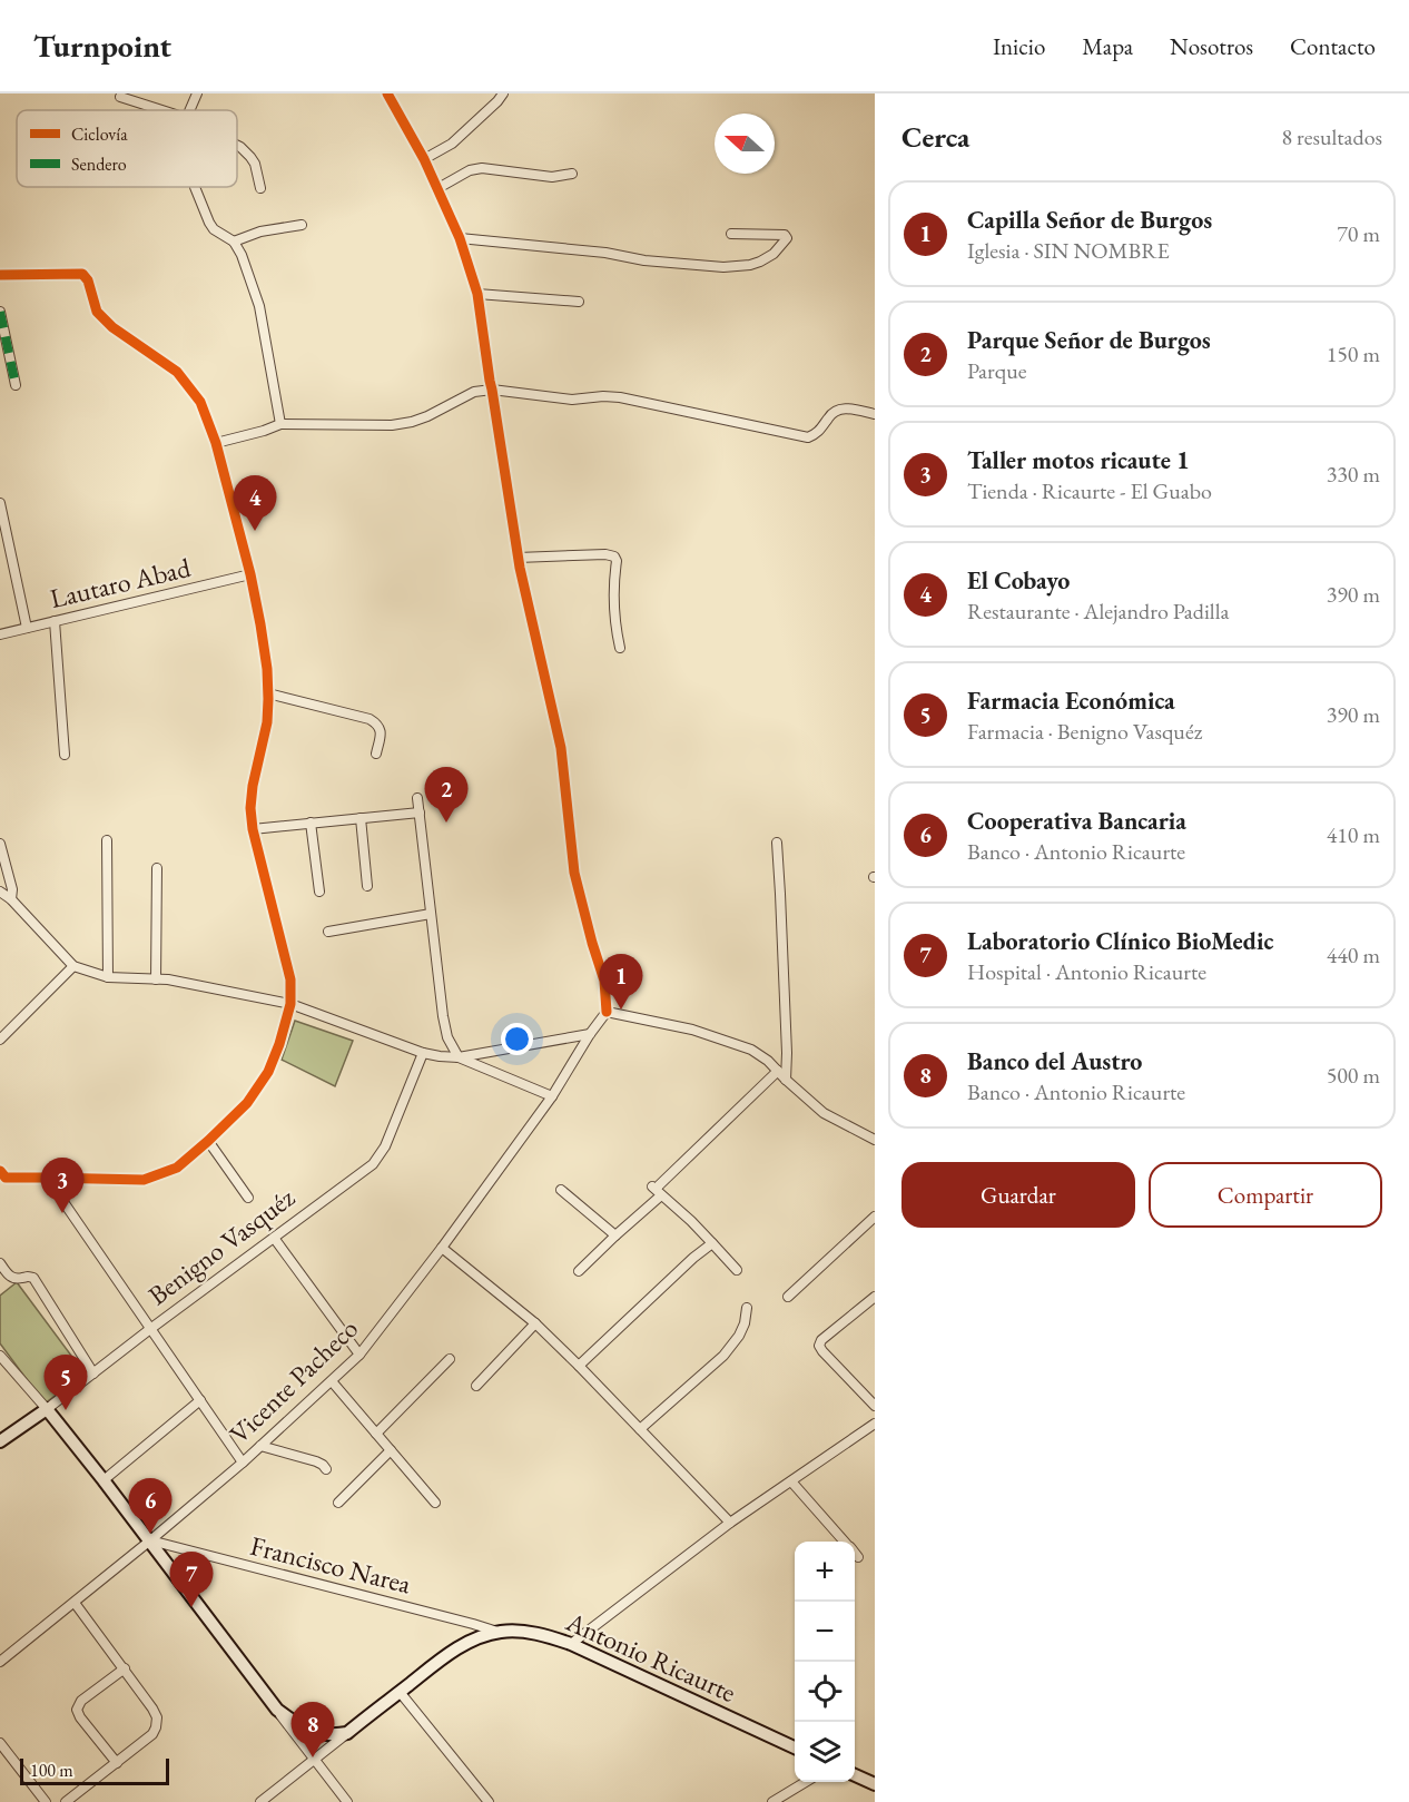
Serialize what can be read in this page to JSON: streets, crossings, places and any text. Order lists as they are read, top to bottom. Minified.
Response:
{"streets":{"main road":["Benigno Vasquéz","Antonio Ricaurte"],"street":["Lautaro Abad","Vicente Pacheco","Francisco Narea"]},"crossings":[["Vicente Pacheco","Francisco Narea"],["Francisco Narea","Antonio Ricaurte"]],"legend":["Ciclovía","Sendero"],"scale_bar":"100 m","north":"left","page":{"header":"Turnpoint","nav":["Inicio","Mapa","Nosotros","Contacto"],"heading":["Cerca","8 resultados"],"list":[{"mark":"1","name":"Capilla Señor de Burgos","note":"Iglesia · SIN NOMBRE","value":"70 m"},{"mark":"2","name":"Parque Señor de Burgos","note":"Parque","value":"150 m"},{"mark":"3","name":"Taller motos ricaute 1","note":"Tienda · Ricaurte - El Guabo","value":"330 m"},{"mark":"4","name":"El Cobayo","note":"Restaurante · Alejandro Padilla","value":"390 m"},{"mark":"5","name":"Farmacia Económica","note":"Farmacia · Benigno Vasquéz","value":"390 m"},{"mark":"6","name":"Cooperativa Bancaria","note":"Banco · Antonio Ricaurte","value":"410 m"},{"mark":"7","name":"Laboratorio Clínico BioMedic","note":"Hospital · Antonio Ricaurte","value":"440 m"},{"mark":"8","name":"Banco del Austro","note":"Banco · Antonio Ricaurte","value":"500 m"}],"pins":["4","2","1","3","5","6","7","8"],"buttons":["Guardar","Compartir"],"map_buttons":["+","−"],"scale":"100 m"}}
